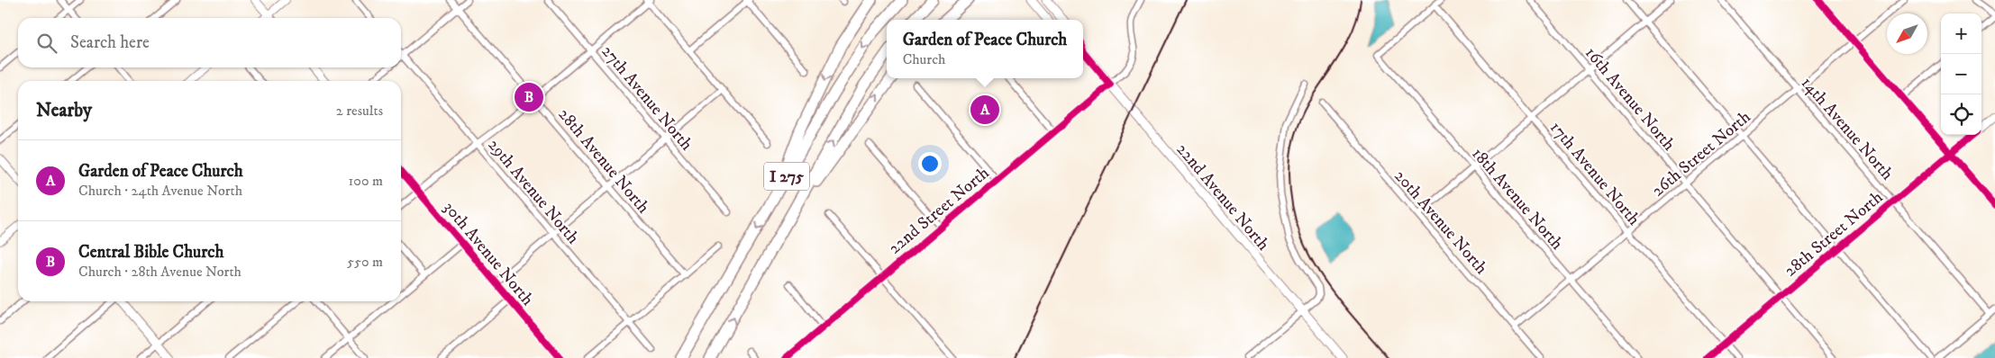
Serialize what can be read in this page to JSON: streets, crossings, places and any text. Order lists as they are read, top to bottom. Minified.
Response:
{"streets":{"highway":["I 275"],"main road":["22nd Avenue North"],"street":["27th Avenue North","16th Avenue North","14th Avenue North","26th Street North","28th Avenue North","17th Avenue North","29th Avenue North","18th Avenue North","22nd Street North","20th Avenue North","28th Street North","30th Avenue North"]},"crossings":[["16th Avenue North","26th Street North"],["16th Avenue North","28th Street North"],["14th Avenue North","26th Street North"],["14th Avenue North","28th Street North"],["26th Street North","17th Avenue North"],["26th Street North","18th Avenue North"],["26th Street North","20th Avenue North"],["17th Avenue North","18th Avenue North"],["17th Avenue North","28th Street North"],["22nd Avenue North","22nd Street North"]],"north":"bottom left","page":{"map_buttons":["+","−"],"search":"Search here","popup":["Garden of Peace Church","Church"],"pins":["B","A"],"heading":["Nearby","2 results"],"list":[{"mark":"A","name":"Garden of Peace Church","note":"Church · 24th Avenue North","value":"100 m"},{"mark":"B","name":"Central Bible Church","note":"Church · 28th Avenue North","value":"550 m"}]}}
